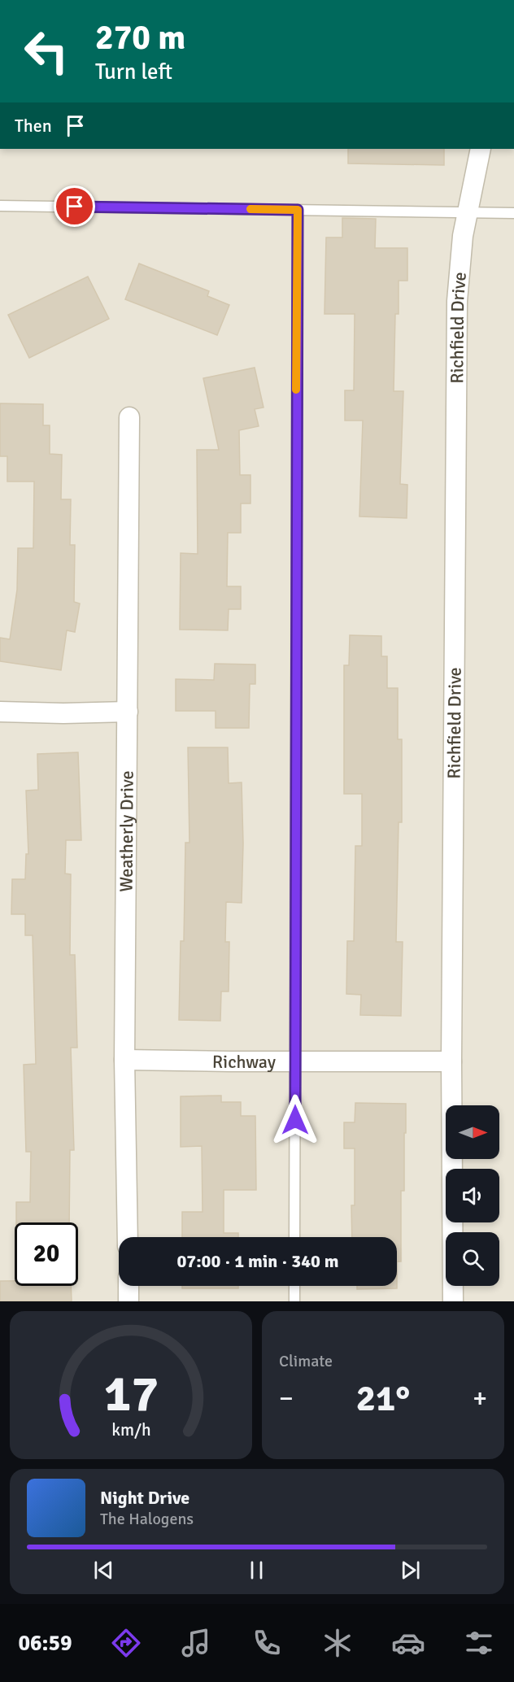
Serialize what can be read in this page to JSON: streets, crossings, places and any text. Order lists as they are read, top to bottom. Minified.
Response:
{"streets":{"street":["Richfield Drive","Weatherly Drive","Richway"]},"crossings":[["Richfield Drive","Richway"],["Weatherly Drive","Richway"]],"north":"right","page":{"turn":["270 m","Turn left"],"then":"Then","limit":"20","trip":"07:00 · 1 min · 340 m","tile":"Climate","heat":["−","21°","+"],"song":["Night Drive","The Halogens"],"tabs":"06:59","gauge":["17","km/h"]}}
